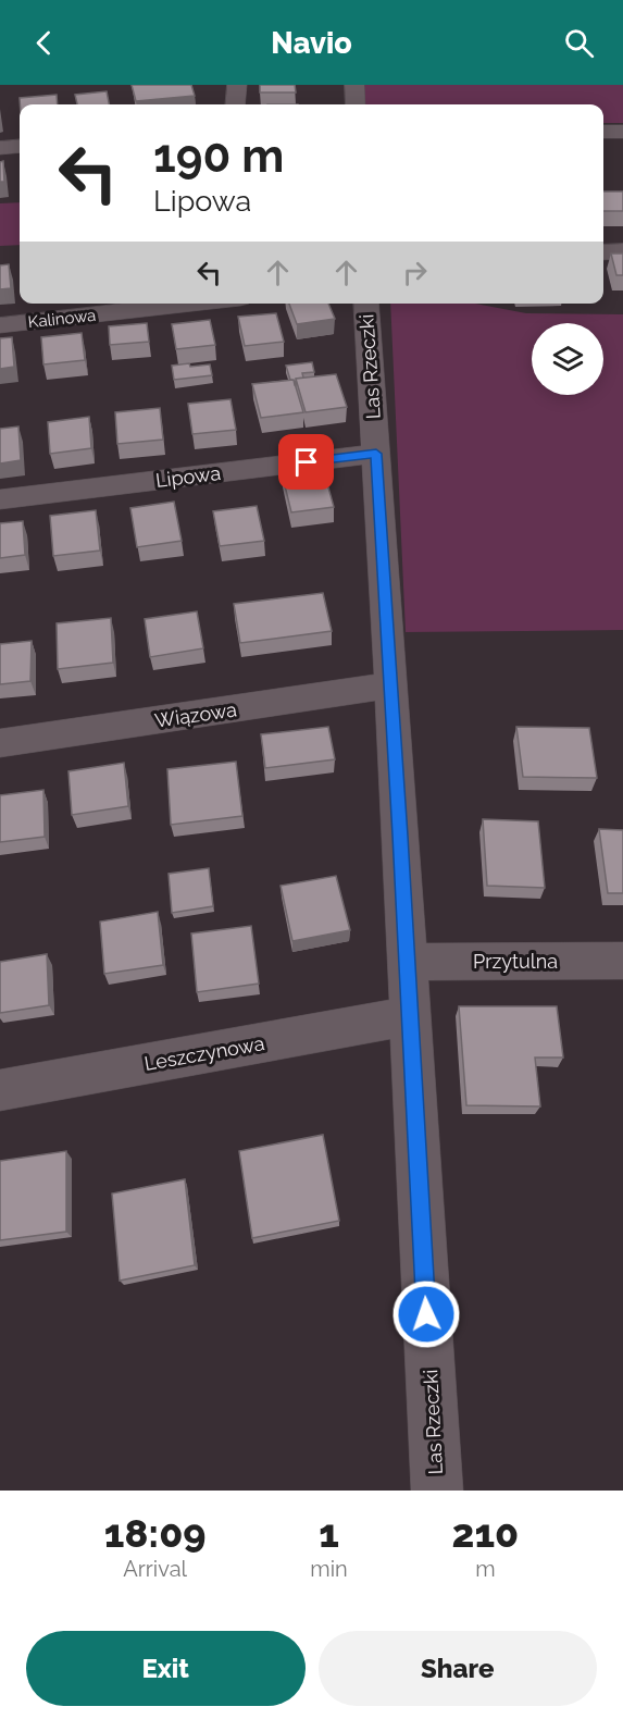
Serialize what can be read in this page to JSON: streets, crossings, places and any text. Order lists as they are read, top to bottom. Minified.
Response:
{"streets":{"street":["Kalinowa","Las Rzeczki","Lipowa","Wiązowa","Przytulna","Leszczynowa"]},"crossings":[["Las Rzeczki","Lipowa"],["Las Rzeczki","Wiązowa"],["Las Rzeczki","Przytulna"],["Las Rzeczki","Leszczynowa"]],"page":{"header":"Navio","turn":["190 m","Lipowa"],"eta":["18:09","Arrival","1","min","210","m"],"buttons":["Exit","Share"]}}
